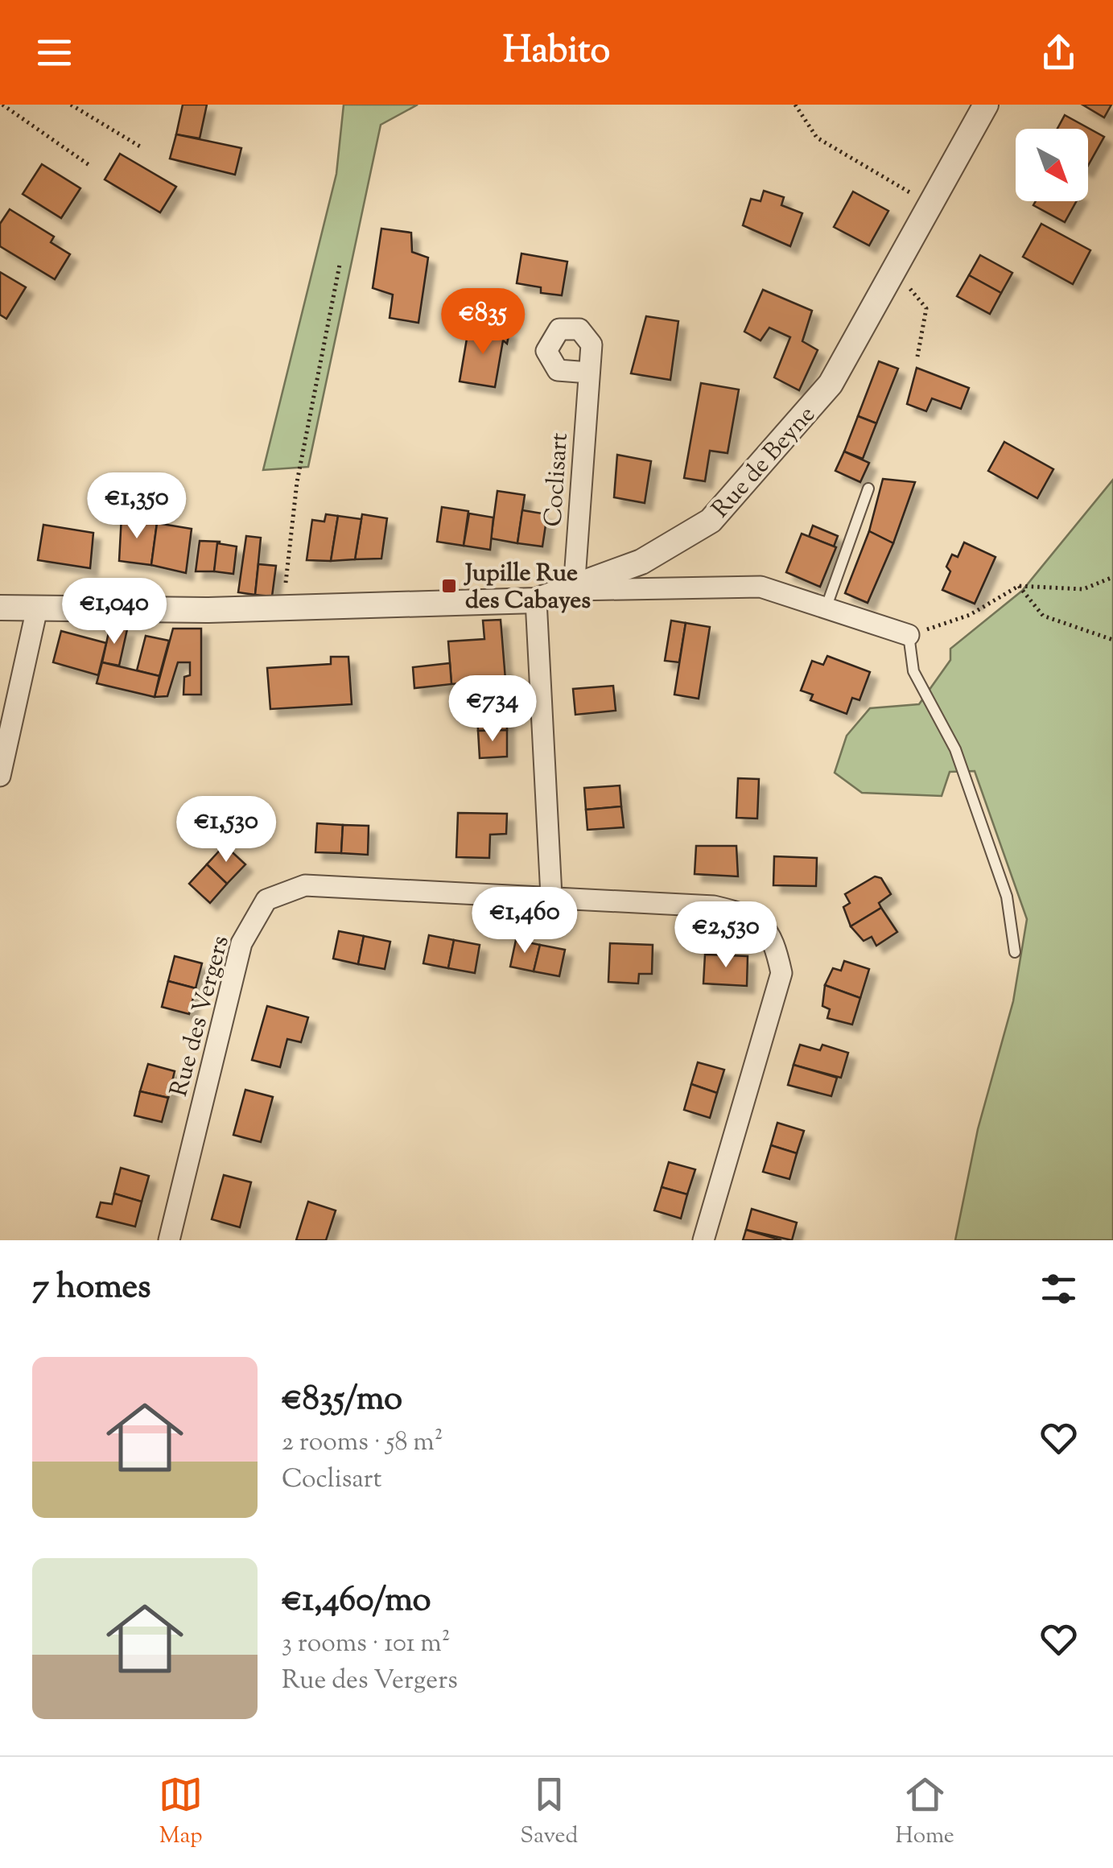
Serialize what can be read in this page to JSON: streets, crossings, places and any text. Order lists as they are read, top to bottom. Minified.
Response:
{"streets":{"street":["Rue de Beyne","Coclisart","Rue des Vergers"]},"crossings":[["Rue de Beyne","Coclisart"]],"places":{"transit":["Jupille Rue des Cabayes"]},"north":"bottom right","page":{"header":"Habito","price":["€835","€1,350","€1,040","€734","€1,530","€1,460","€2,530"],"heading":"7 homes","list":[{"name":"€835/mo","note":"2 rooms · 58 m² · Coclisart"},{"name":"€1,460/mo","note":"3 rooms · 101 m² · Rue des Vergers"}],"tabs":["Map","Saved","Home"]}}
